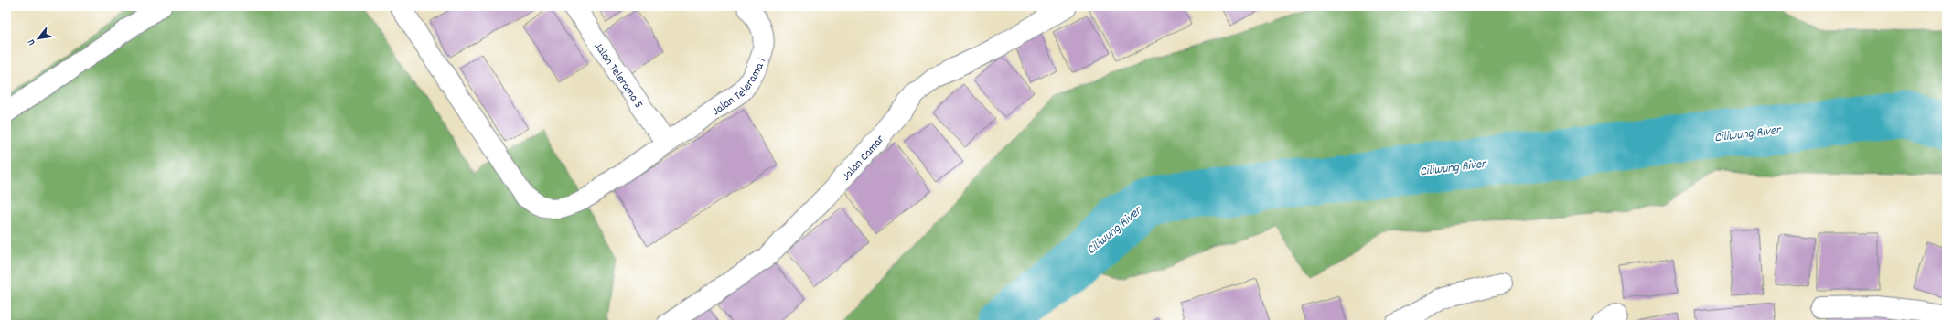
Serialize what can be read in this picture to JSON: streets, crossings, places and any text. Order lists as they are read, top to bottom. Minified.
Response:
{"streets":{"street":["Jalan Telerama 5","Jalan Telerama 1","Jalan Camar"]},"crossings":[["Jalan Telerama 5","Jalan Telerama 1"]],"water":["Ciliwung River"],"north":"bottom left"}
